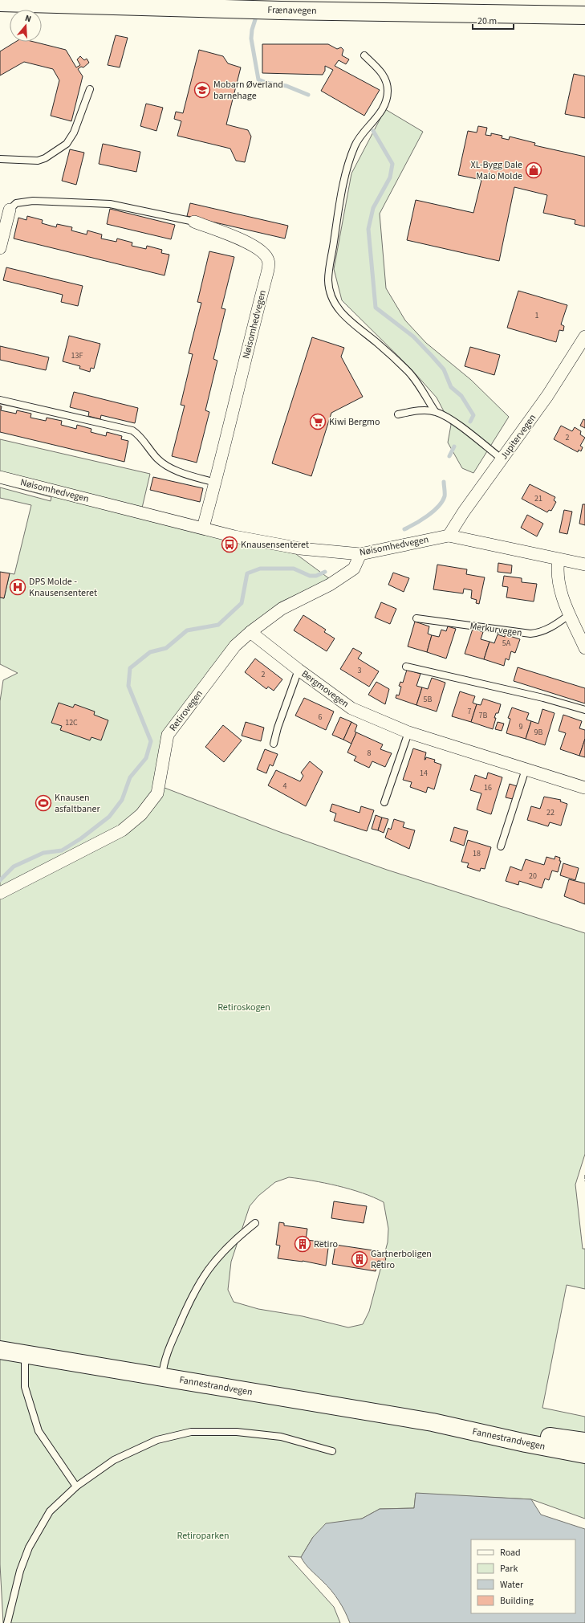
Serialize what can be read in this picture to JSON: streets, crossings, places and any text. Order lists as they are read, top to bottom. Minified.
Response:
{"streets":{"main road":["Frænavegen","Fannestrandvegen"],"street":["Nøisomhedvegen","Jupitervegen","Bergmovegen","Retirovegen"],"lane":["Merkurvegen"]},"crossings":[["Nøisomhedvegen","Jupitervegen"],["Nøisomhedvegen","Retirovegen"],["Bergmovegen","Retirovegen"]],"parks":["Retiroskogen","Retiroparken"],"places":{"school or university":["Mobarn Øverland barnehage"],"shop":["XL-Bygg Dale Malo Molde"],"supermarket":["Kiwi Bergmo"],"bus stop":["Knausensenteret"],"hospital":["DPS Molde - Knausensenteret"],"sports":["Knausen asfaltbaner"],"building":["Retiro","Gartnerboligen Retiro"]},"house_numbers":["1","13F","2","21","5A","3","2","5B","7","7B","6","12C","9","9B","8","14","4","16","22","18","20"],"legend":["Road","Park","Water","Building"],"scale_bar":"20 m","north":"top"}
